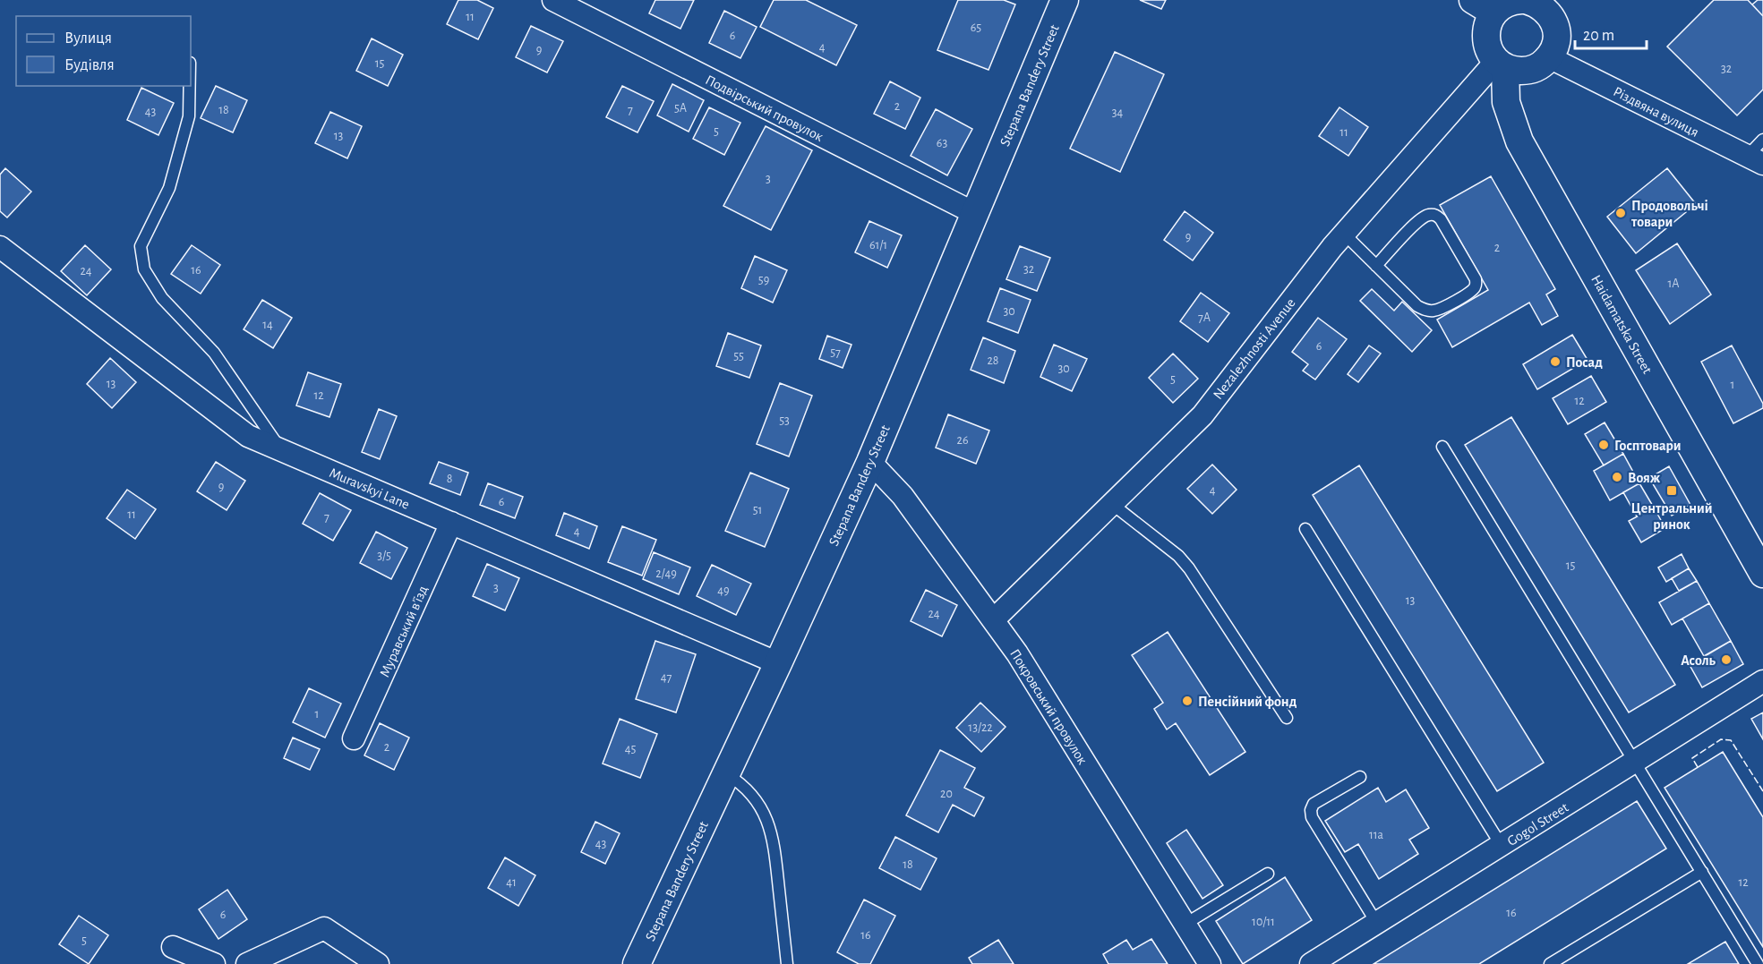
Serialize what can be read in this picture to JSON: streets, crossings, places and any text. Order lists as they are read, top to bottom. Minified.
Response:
{"streets":{"street":["Stepana Bandery Street","Подвірський провулок","Різдвяна вулиця","Haidamatska Street","Nezalezhnosti Avenue","Muravskyi Lane","Муравський в’їзд","Покровський провулок","Gogol Street"]},"crossings":[["Stepana Bandery Street","Подвірський провулок"],["Stepana Bandery Street","Muravskyi Lane"],["Stepana Bandery Street","Покровський провулок"],["Haidamatska Street","Nezalezhnosti Avenue"],["Nezalezhnosti Avenue","Покровський провулок"],["Muravskyi Lane","Муравський в’їзд"]],"places":{"other":["Продовольчі товари","Посад","Госптовари","Вояж","Асоль","Пенсійний фонд"],"transit":["Центральний ринок"]},"house_numbers":["11","65","6","4","9","15","32","2","5А","18","7","43","34","5","11","13","63","3","9","61/1","2","32","16","24","59","1А","30","7А","14","6","57","55","28","30","5","13","1","12","12","53","26","8","9","4","6","51","11","7","4","3/5","15","2/49","3","49","13","24","47","1","13/22","2","45","20","11а","43","18","41","12","16","6","10/11","16","5"],"legend":["Вулиця","Будівля"],"scale_bar":"20 m"}
